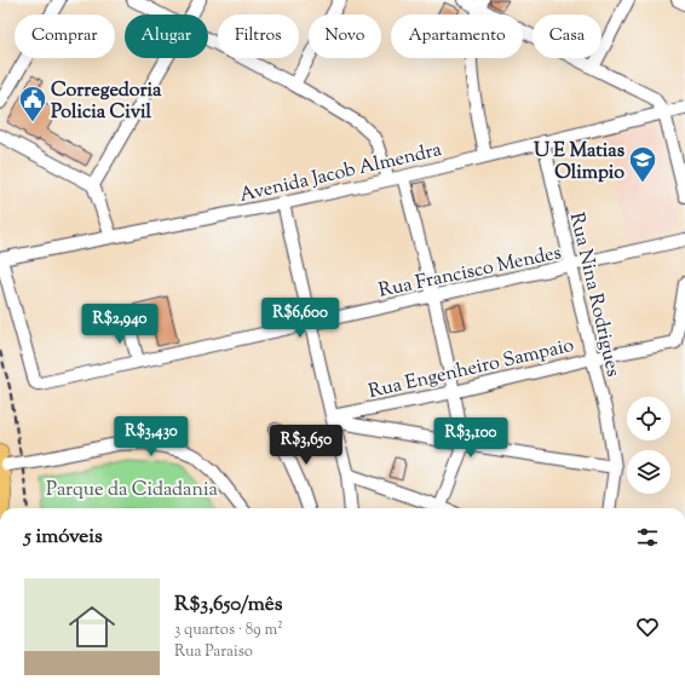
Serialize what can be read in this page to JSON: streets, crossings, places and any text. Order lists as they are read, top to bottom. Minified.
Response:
{"streets":{"street":["Avenida Jacob Almendra","Rua Francisco Mendes","Rua Nina Rodrigues","Rua Engenheiro Sampaio"]},"crossings":[["Avenida Jacob Almendra","Rua Francisco Mendes"],["Avenida Jacob Almendra","Rua Nina Rodrigues"],["Rua Francisco Mendes","Rua Nina Rodrigues"],["Rua Nina Rodrigues","Rua Engenheiro Sampaio"]],"parks":["Parque da Cidadania"],"places":{"public building":["Corregedoria Policia Civil"],"school or university":["U E Matias Olimpio"]},"page":{"chip":["Comprar","Alugar","Filtros","Novo","Apartamento","Casa"],"price":["R$6,600","R$2,940","R$3,430","R$3,100","R$3,650"],"heading":"5 imóveis","list":[{"name":"R$3,650/mês","note":"3 quartos · 89 m² · Rua Paraiso"}]}}
